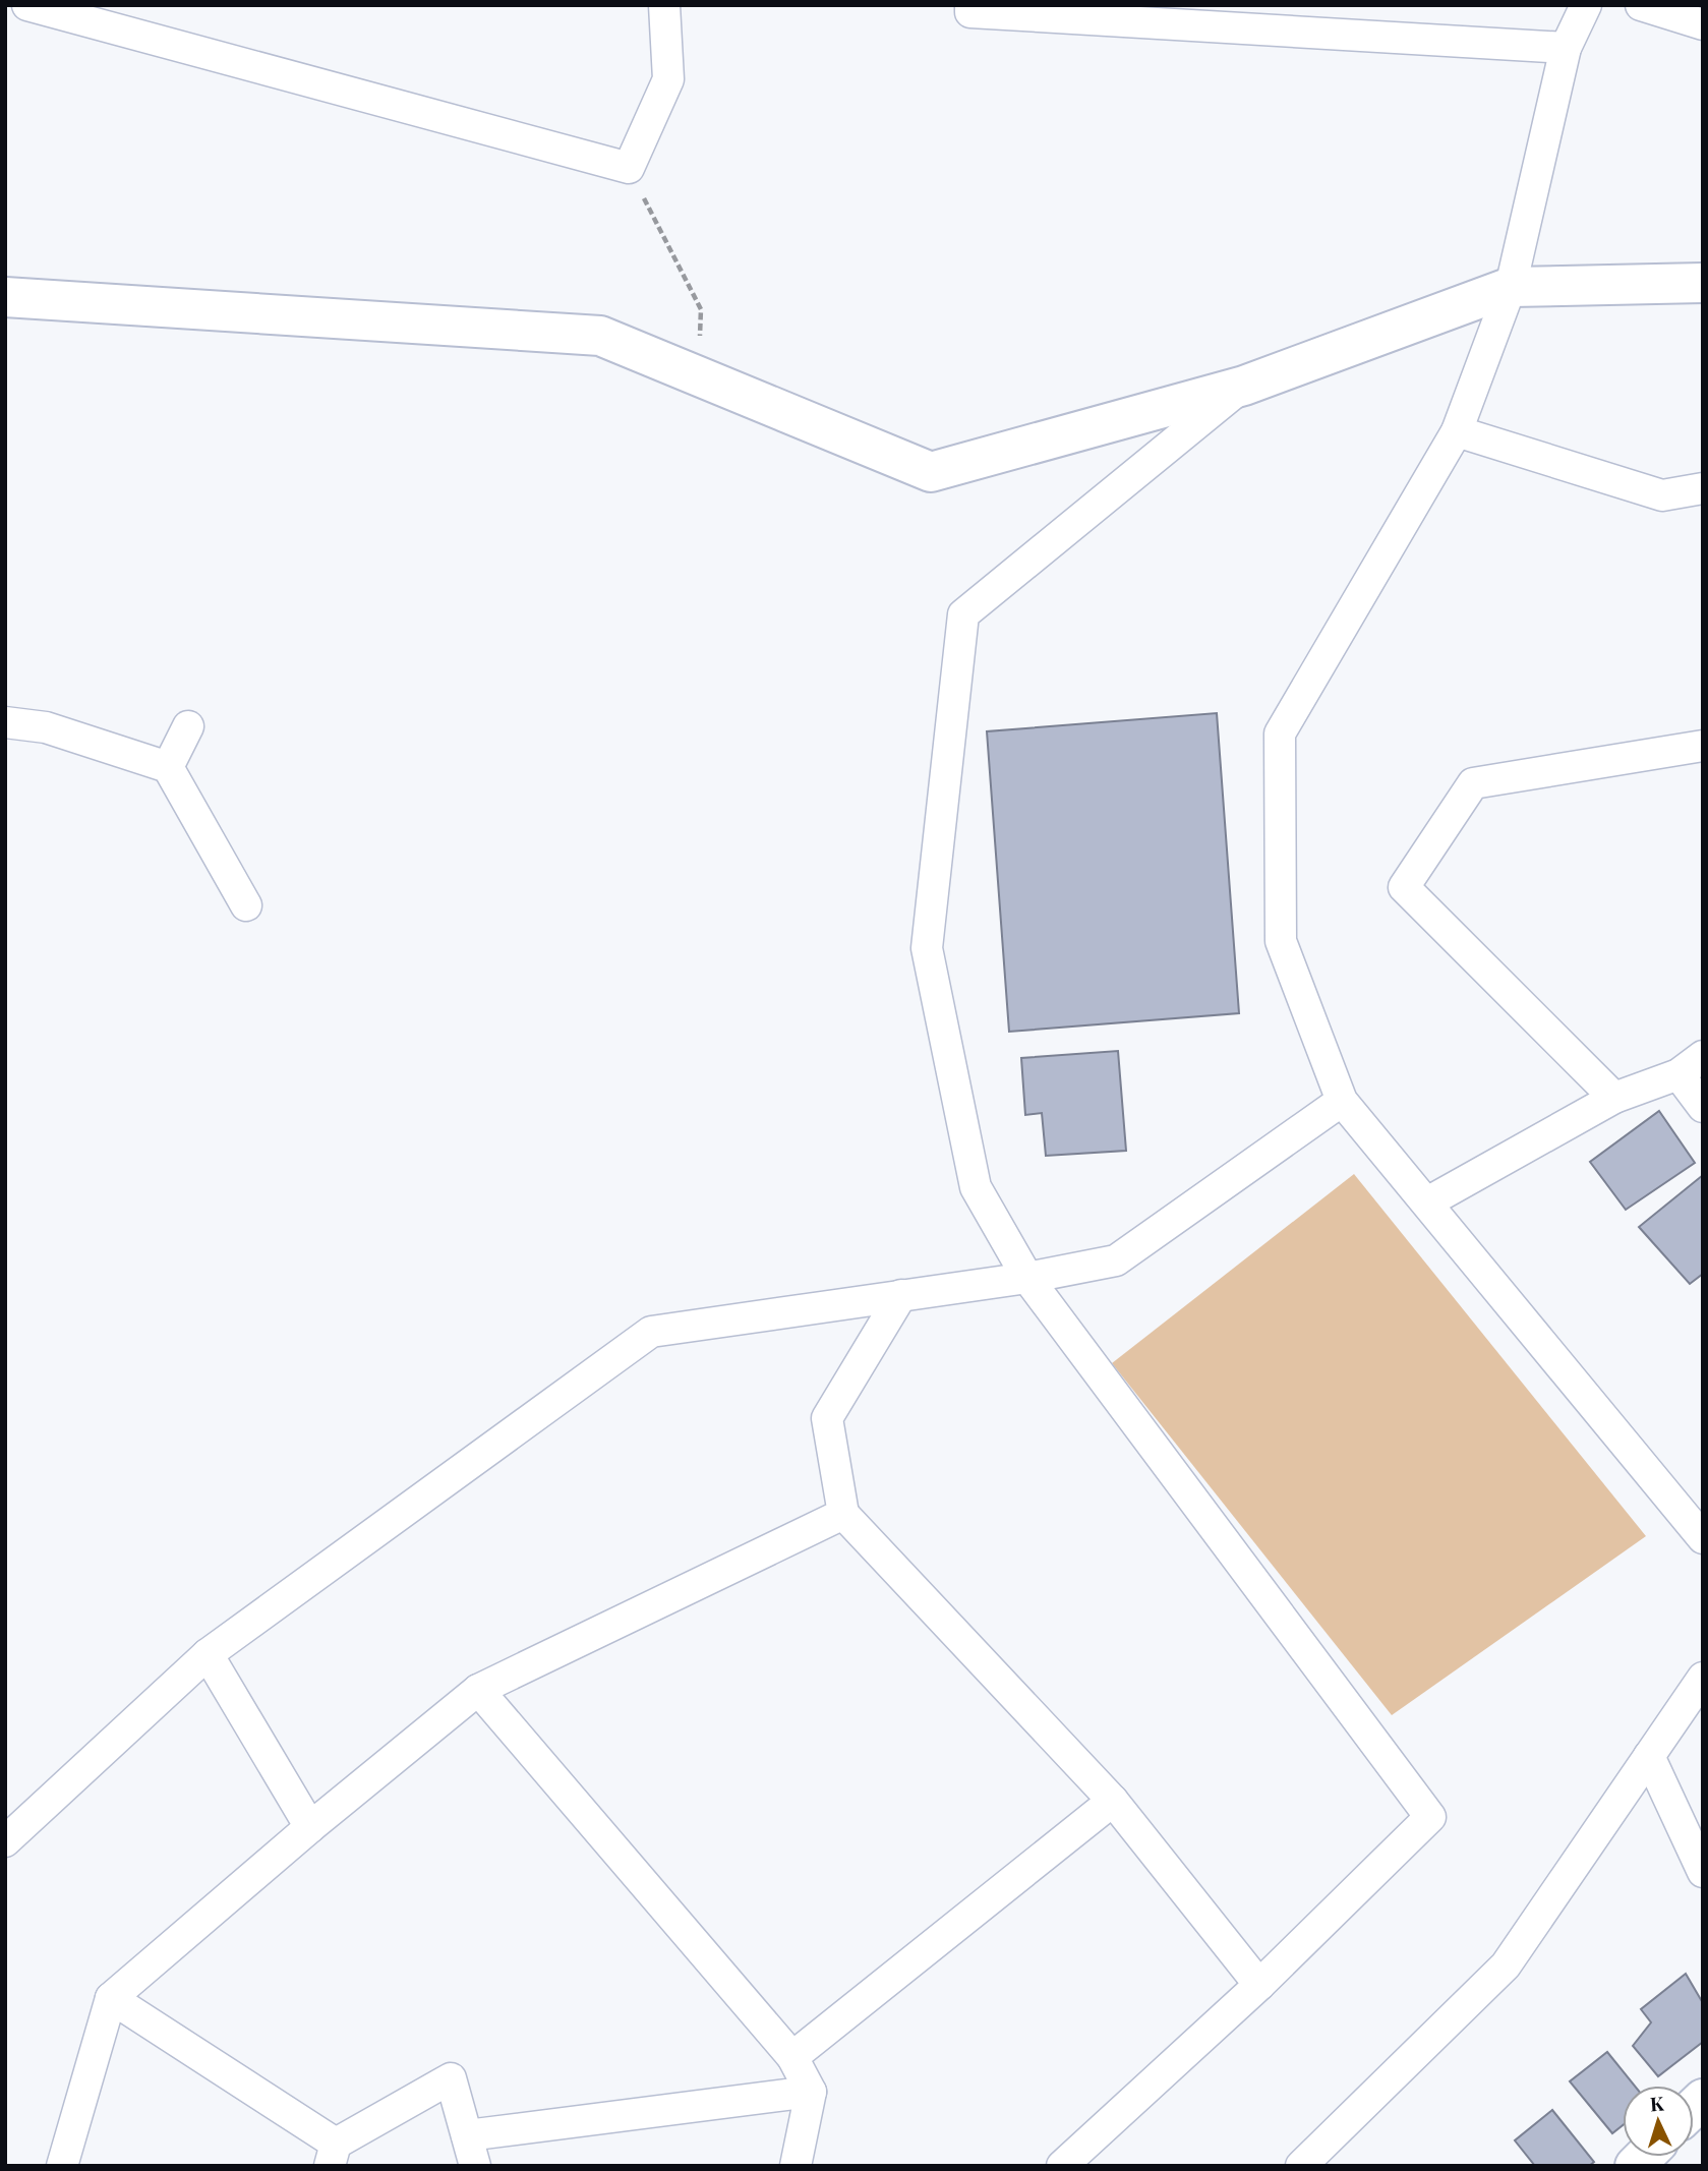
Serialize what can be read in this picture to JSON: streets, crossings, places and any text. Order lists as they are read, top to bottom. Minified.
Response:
{"north":"top"}
